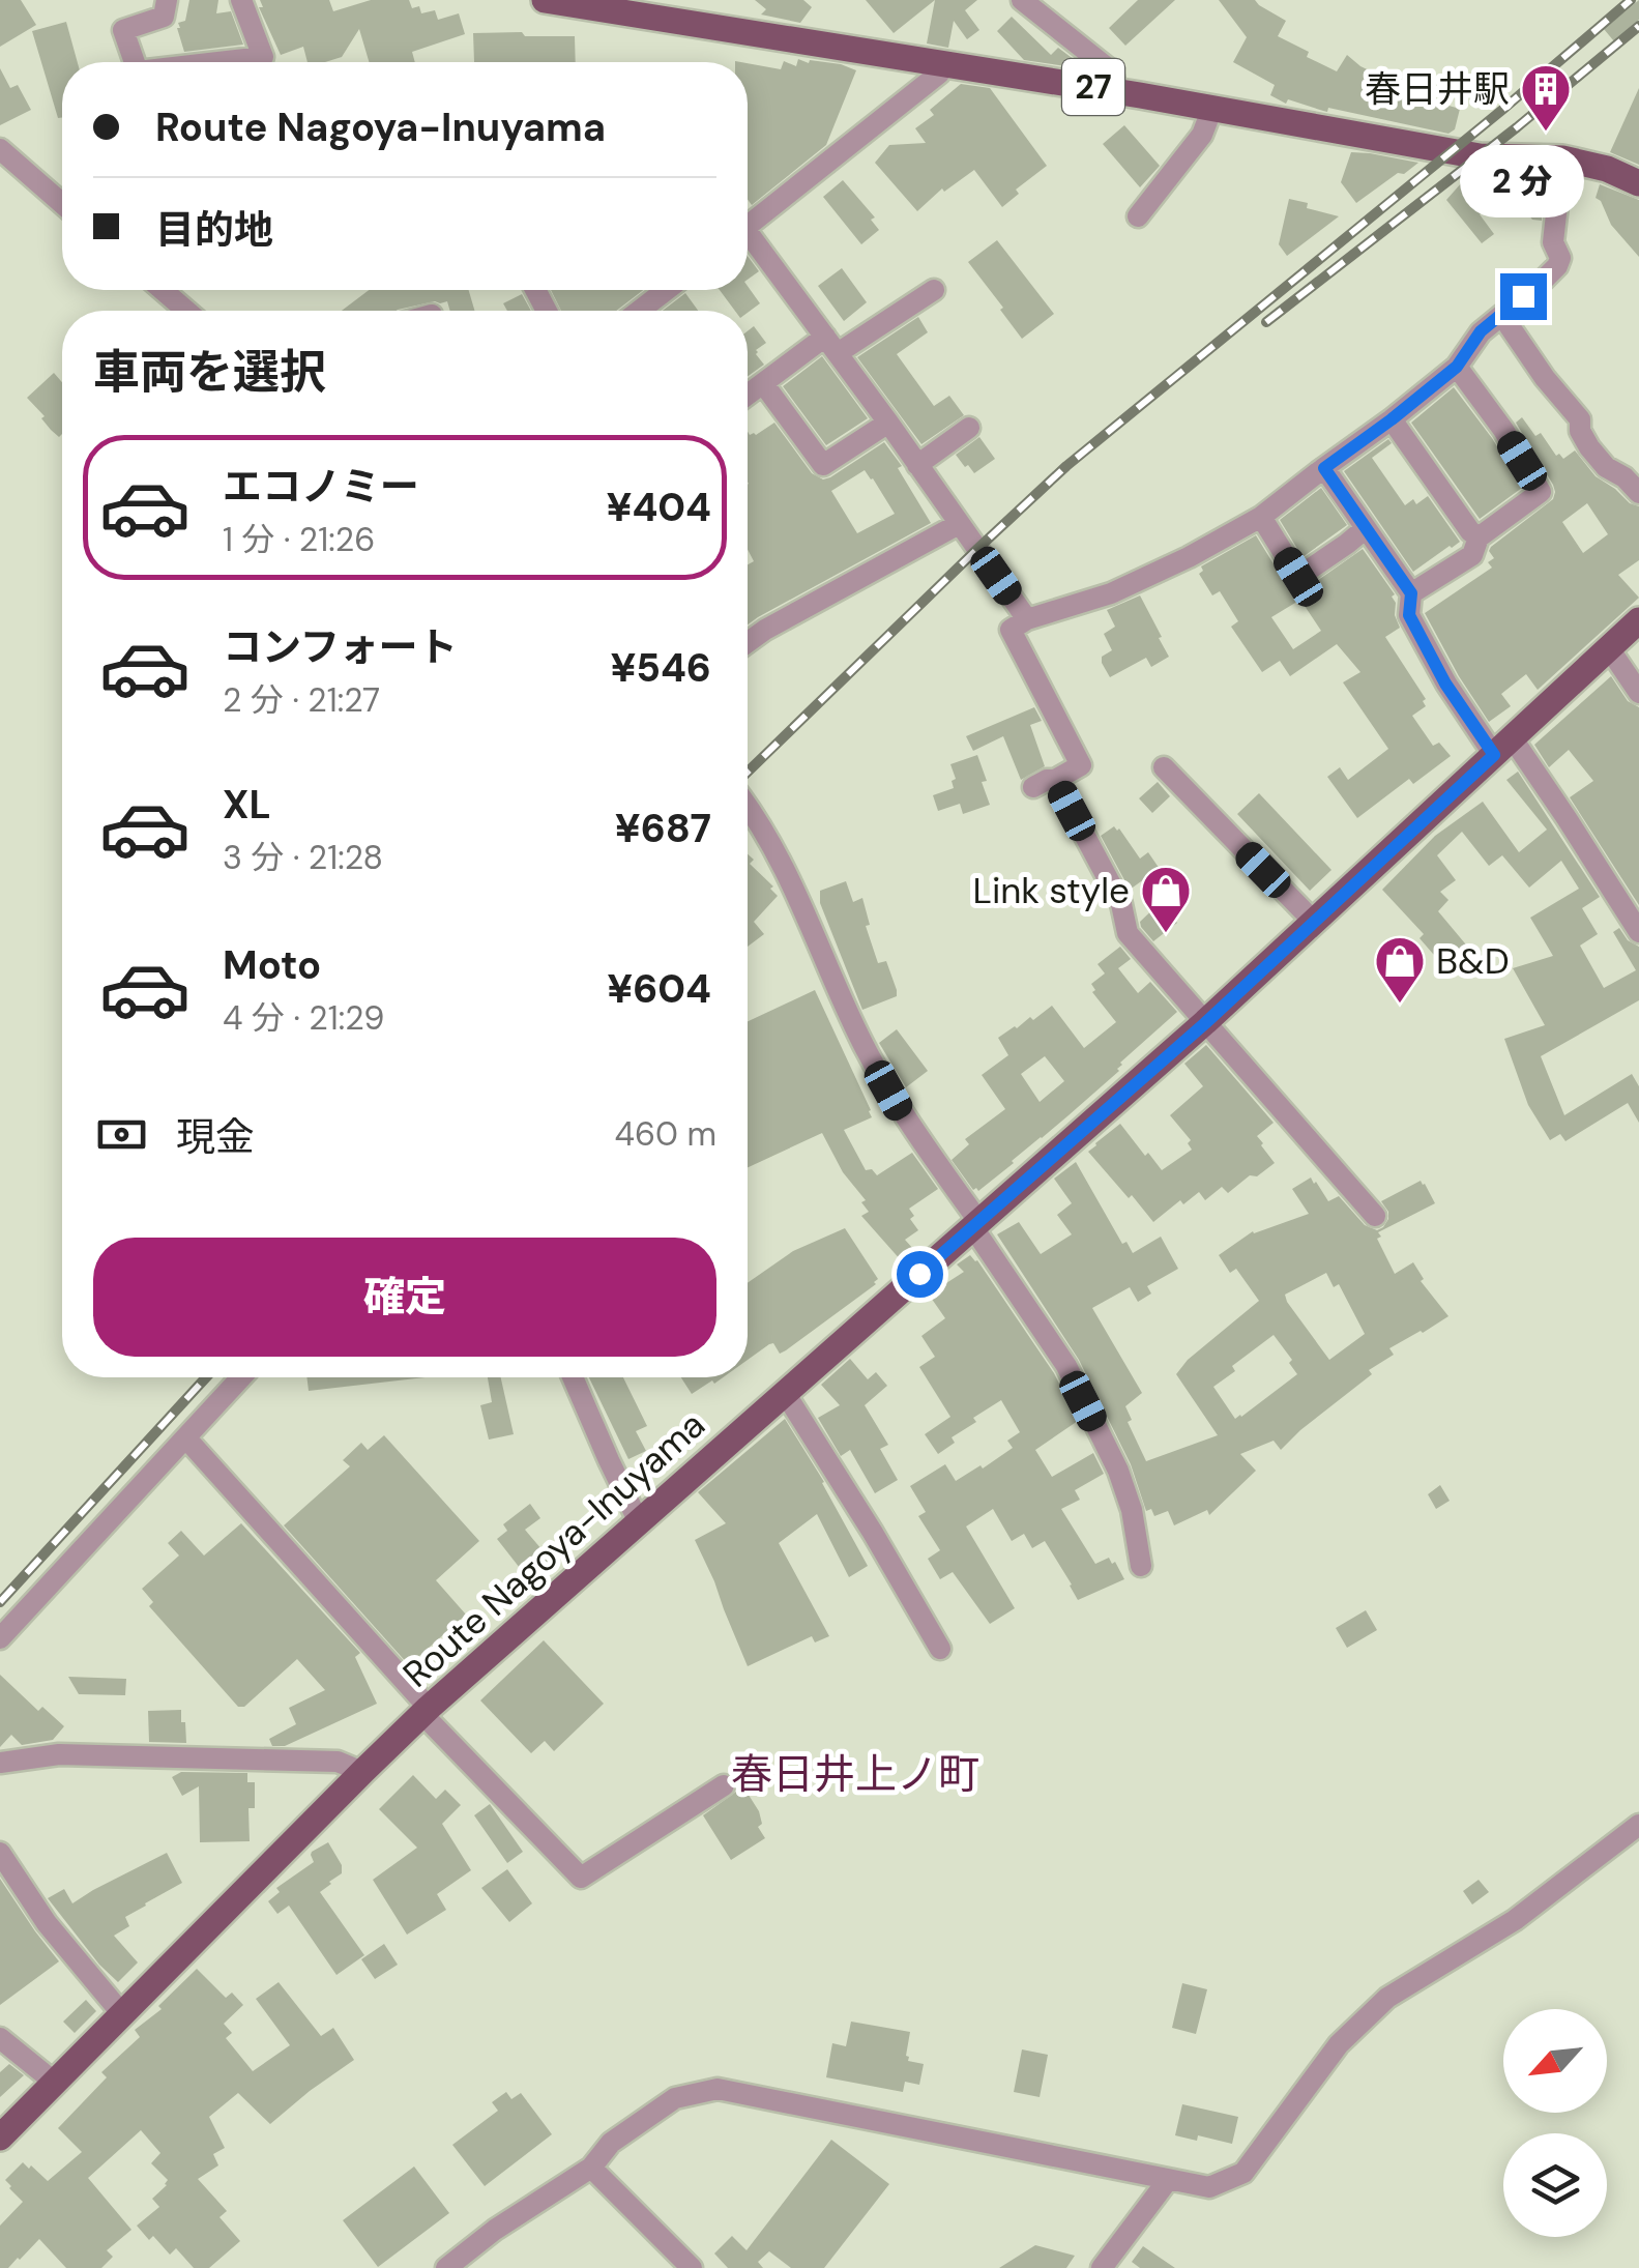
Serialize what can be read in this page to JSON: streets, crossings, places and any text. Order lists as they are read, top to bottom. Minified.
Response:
{"streets":{"main road":["27","Route Nagoya-Inuyama"]},"districts":["春日井上ノ町"],"places":{"building":["春日井駅"],"shop":["Link style","B&D"]},"north":"bottom left","page":{"banner":["Route Nagoya-Inuyama","目的地"],"bubble":"2 分","heading":"車両を選択","list":[{"name":"エコノミー","note":"1 分 · 21:26","value":"¥404"},{"name":"コンフォート","note":"2 分 · 21:27","value":"¥546"},{"name":"XL","note":"3 分 · 21:28","value":"¥687"},{"name":"Moto","note":"4 分 · 21:29","value":"¥604"}],"pay":["現金","460 m"],"buttons":"確定"}}
